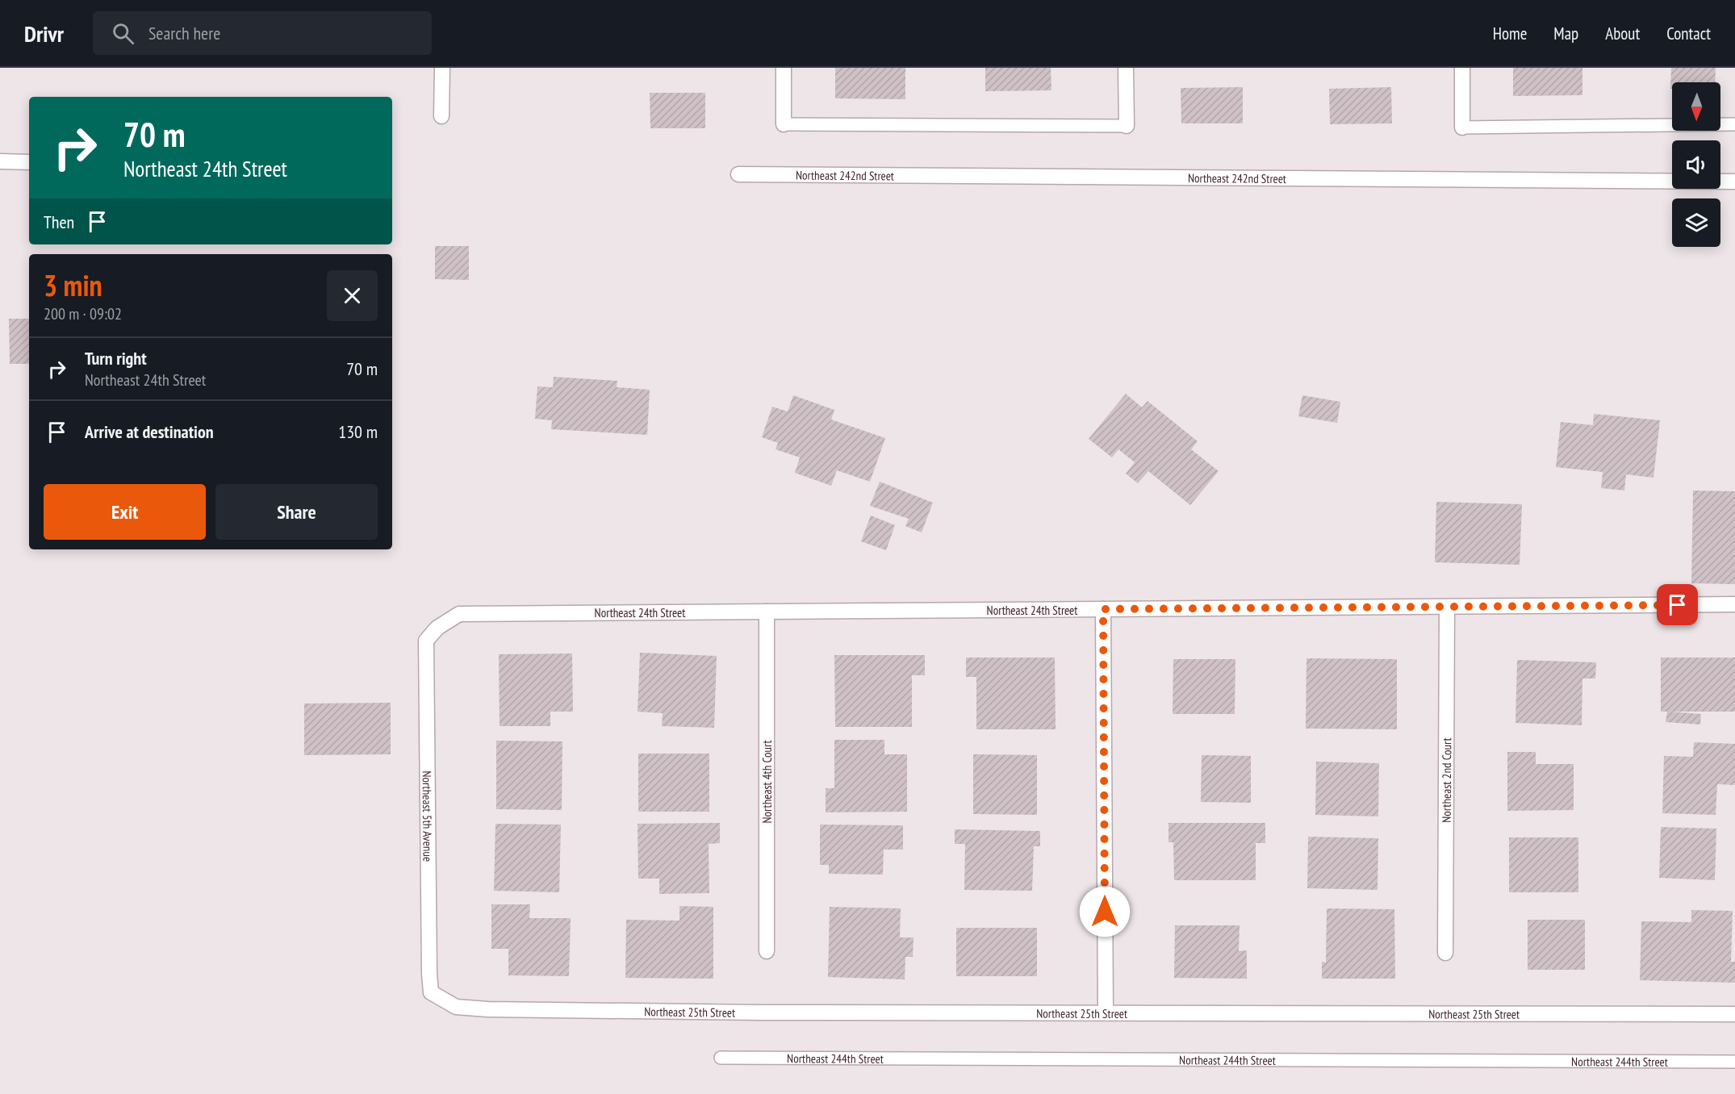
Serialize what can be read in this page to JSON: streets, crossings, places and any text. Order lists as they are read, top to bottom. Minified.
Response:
{"streets":{"street":["Northeast 242nd Street","Northeast 24th Street","Northeast 2nd Court","Northeast 4th Court","Northeast 5th Avenue","Northeast 25th Street"],"lane":["Northeast 244th Street"]},"crossings":[["Northeast 24th Street","Northeast 2nd Court"],["Northeast 24th Street","Northeast 4th Court"],["Northeast 24th Street","Northeast 5th Avenue"],["Northeast 5th Avenue","Northeast 25th Street"]],"north":"bottom","page":{"header":"Drivr","search":"Search here","nav":["Home","Map","About","Contact"],"turn":["70 m","Northeast 24th Street"],"then":"Then","heading":["3 min","200 m · 09:02"],"list":[{"name":"Turn right","note":"Northeast 24th Street","value":"70 m"},{"name":"Arrive at destination","value":"130 m"}],"buttons":["Exit","Share"]}}
